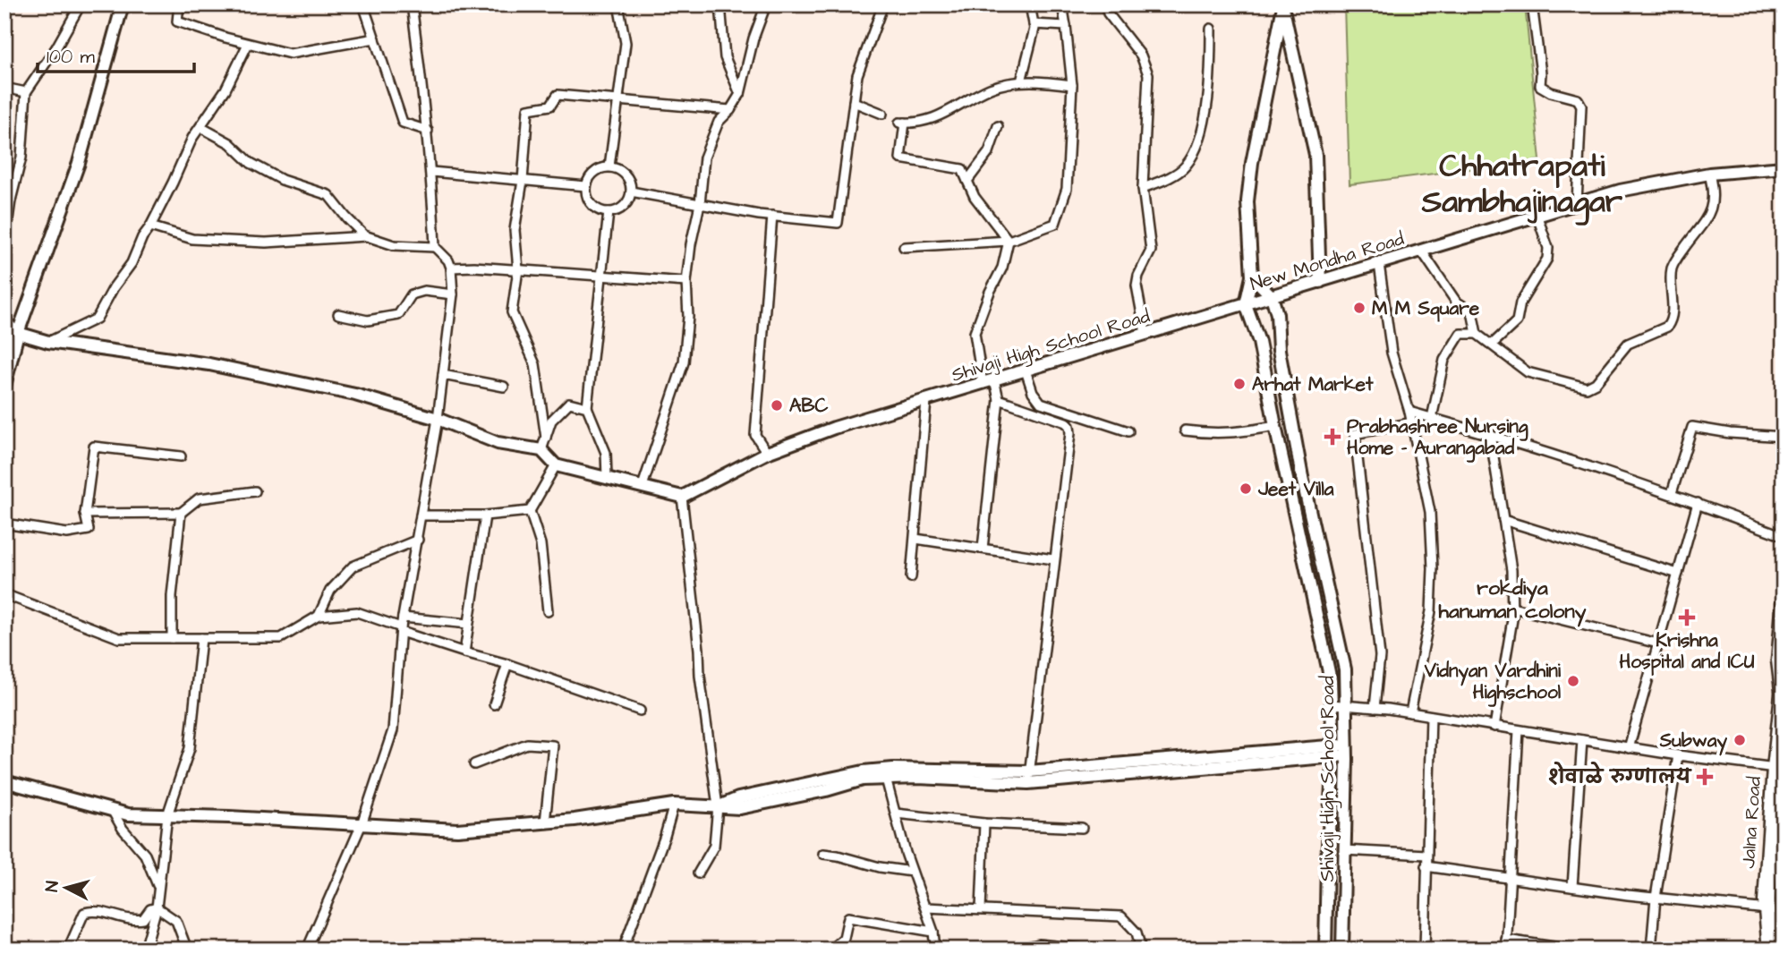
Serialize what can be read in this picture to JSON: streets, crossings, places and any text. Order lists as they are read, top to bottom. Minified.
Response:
{"streets":{"highway":["Jalna Road"],"street":["New Mondha Road","Shivaji High School Road"]},"crossings":[["New Mondha Road","Shivaji High School Road"]],"districts":["Chhatrapati Sambhajinagar","rokdiya hanuman colony"],"places":{"other":["M M Square","Arhat Market","ABC","Jeet Villa","Vidnyan Vardhini Highschool","Subway"],"health":["Prabhashree Nursing Home - Aurangabad","Krishna Hospital and ICU","शेवाळे रुग्णालय"]},"scale_bar":"100 m","north":"left"}
